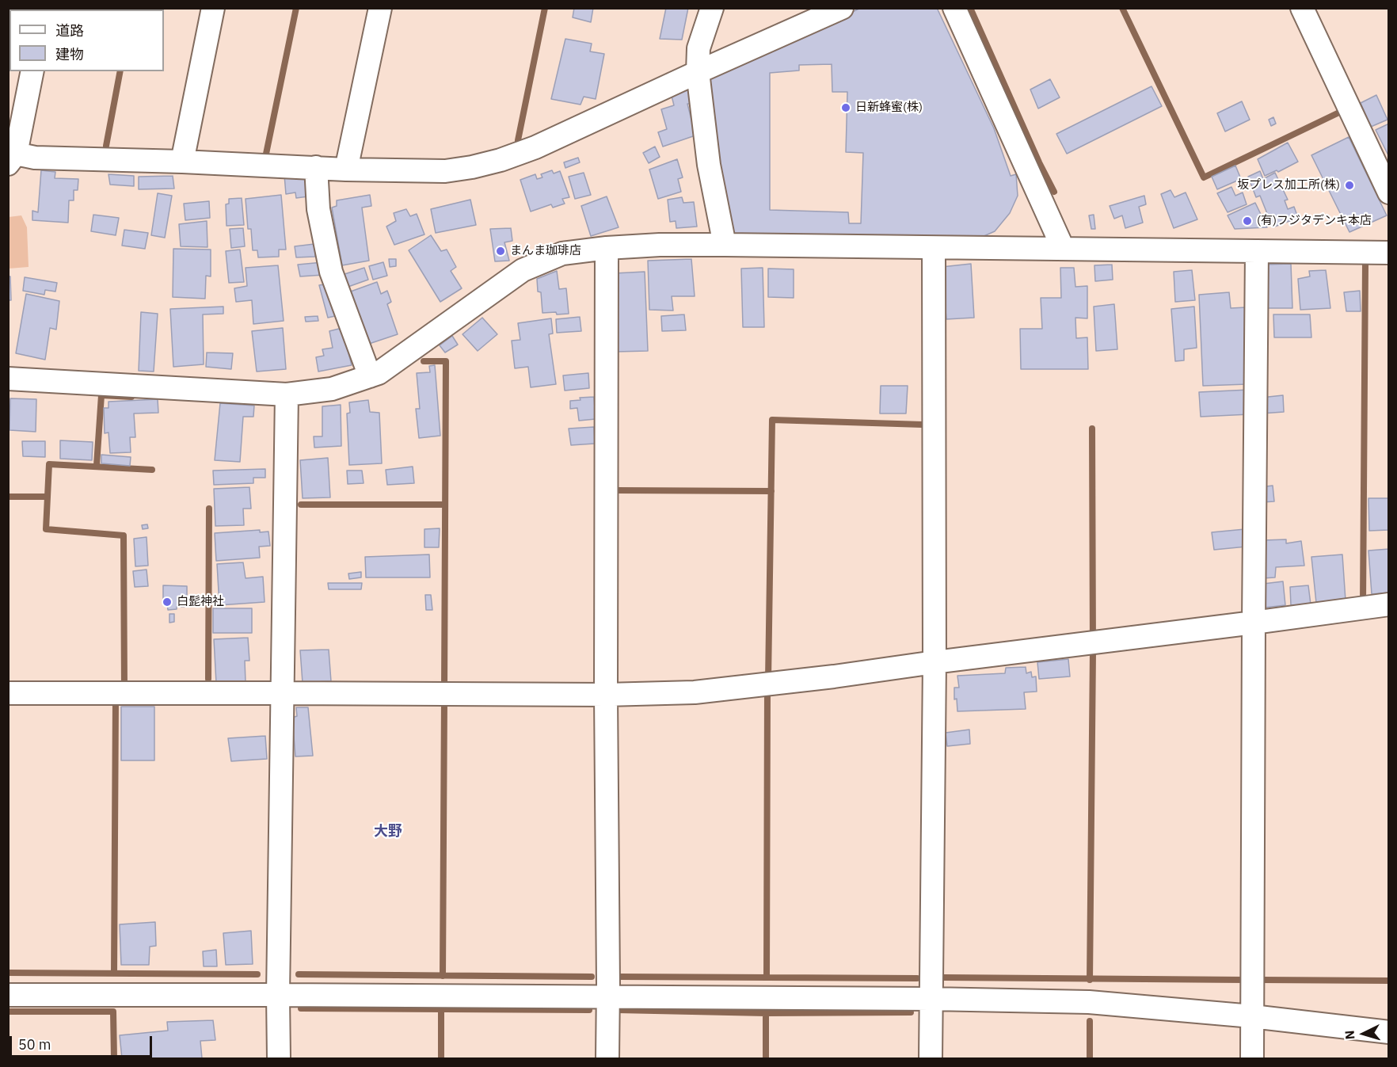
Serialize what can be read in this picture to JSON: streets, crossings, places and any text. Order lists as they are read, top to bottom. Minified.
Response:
{"districts":["大野"],"places":["日新蜂蜜(株)","坂プレス加工所(株)","(有)フジタデンキ本店","まんま珈琲店","白髭神社"],"legend":["道路","建物"],"scale_bar":"50 m","north":"left"}
